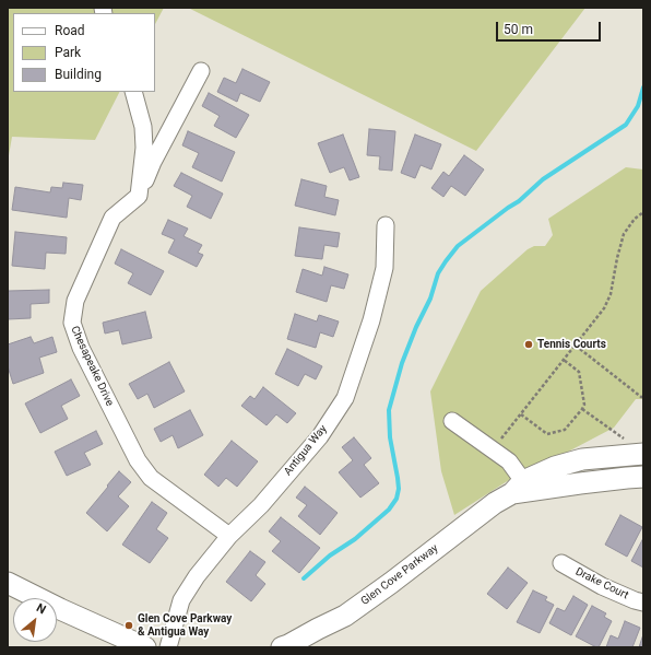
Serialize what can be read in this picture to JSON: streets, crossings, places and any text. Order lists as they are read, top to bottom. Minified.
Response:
{"streets":{"main road":["Glen Cove Parkway"],"street":["Chesapeake Drive","Antigua Way","Drake Court"]},"crossings":[["Chesapeake Drive","Antigua Way"]],"places":["Tennis Courts","Glen Cove Parkway & Antigua Way"],"legend":["Road","Park","Building"],"scale_bar":"50 m","north":"top right"}
